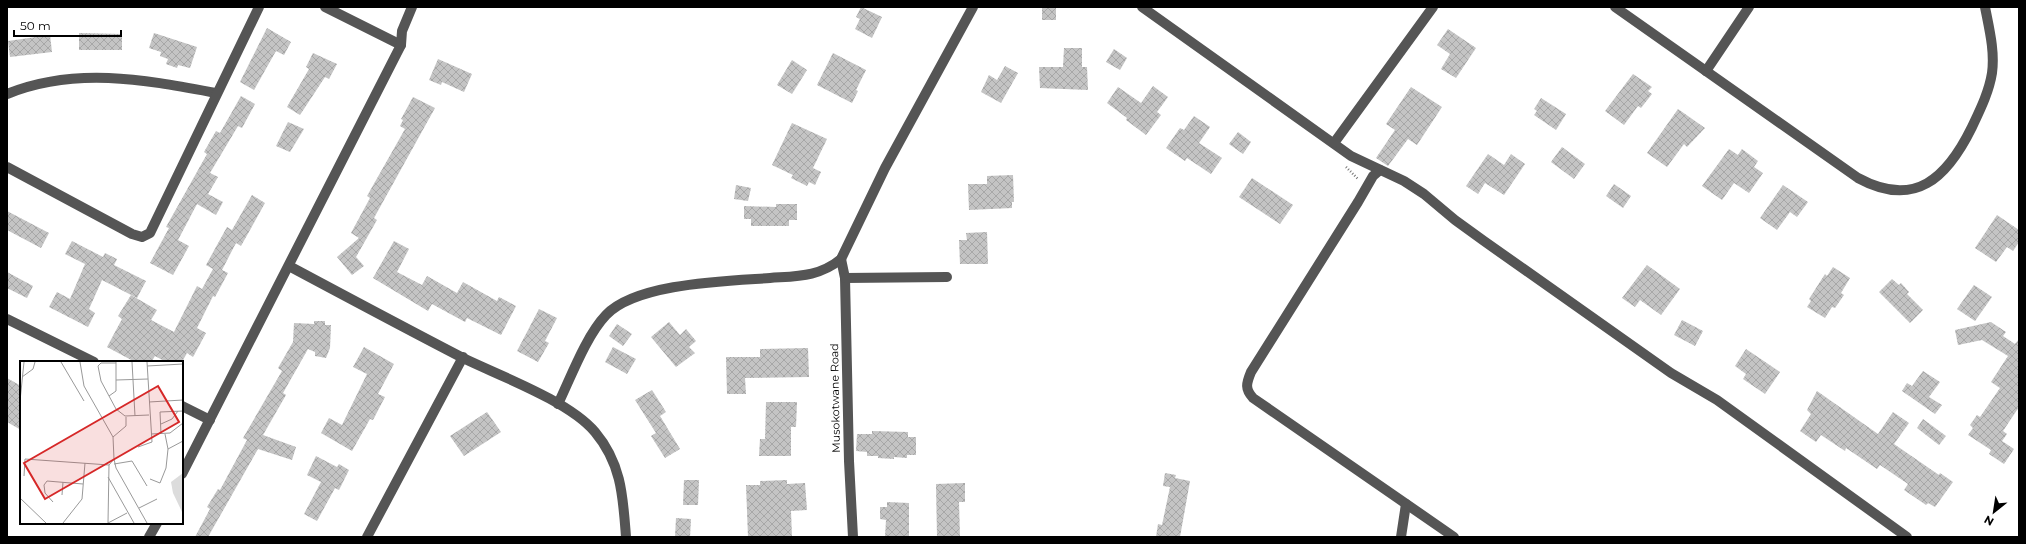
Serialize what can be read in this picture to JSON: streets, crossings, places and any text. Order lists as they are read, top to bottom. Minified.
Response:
{"streets":{"street":["Musokotwane Road"]},"scale_bar":"50 m","north":"bottom left"}
